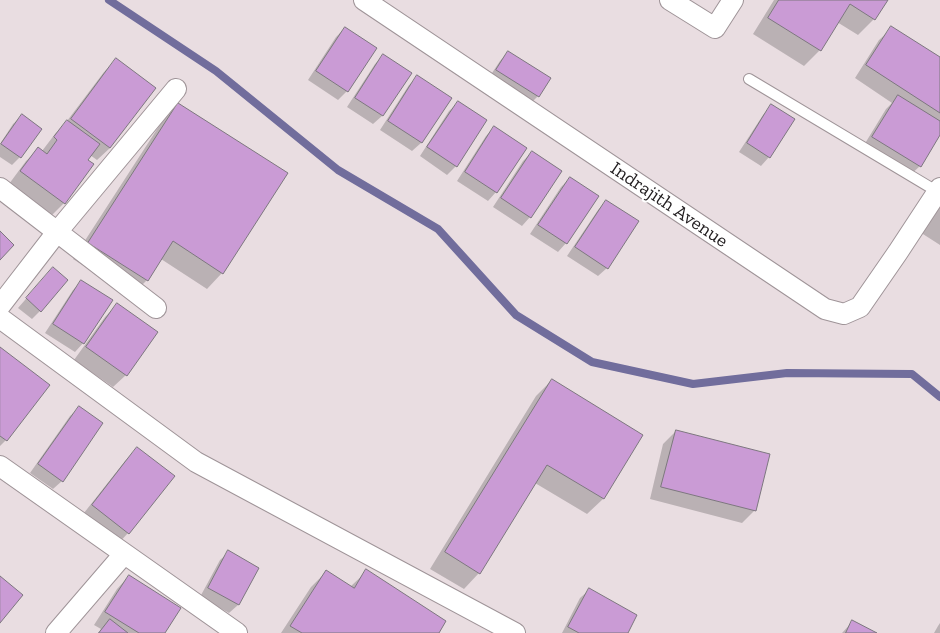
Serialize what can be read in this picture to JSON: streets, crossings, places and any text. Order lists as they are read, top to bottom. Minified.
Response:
{"streets":{"street":["Indrajith Avenue"]}}
